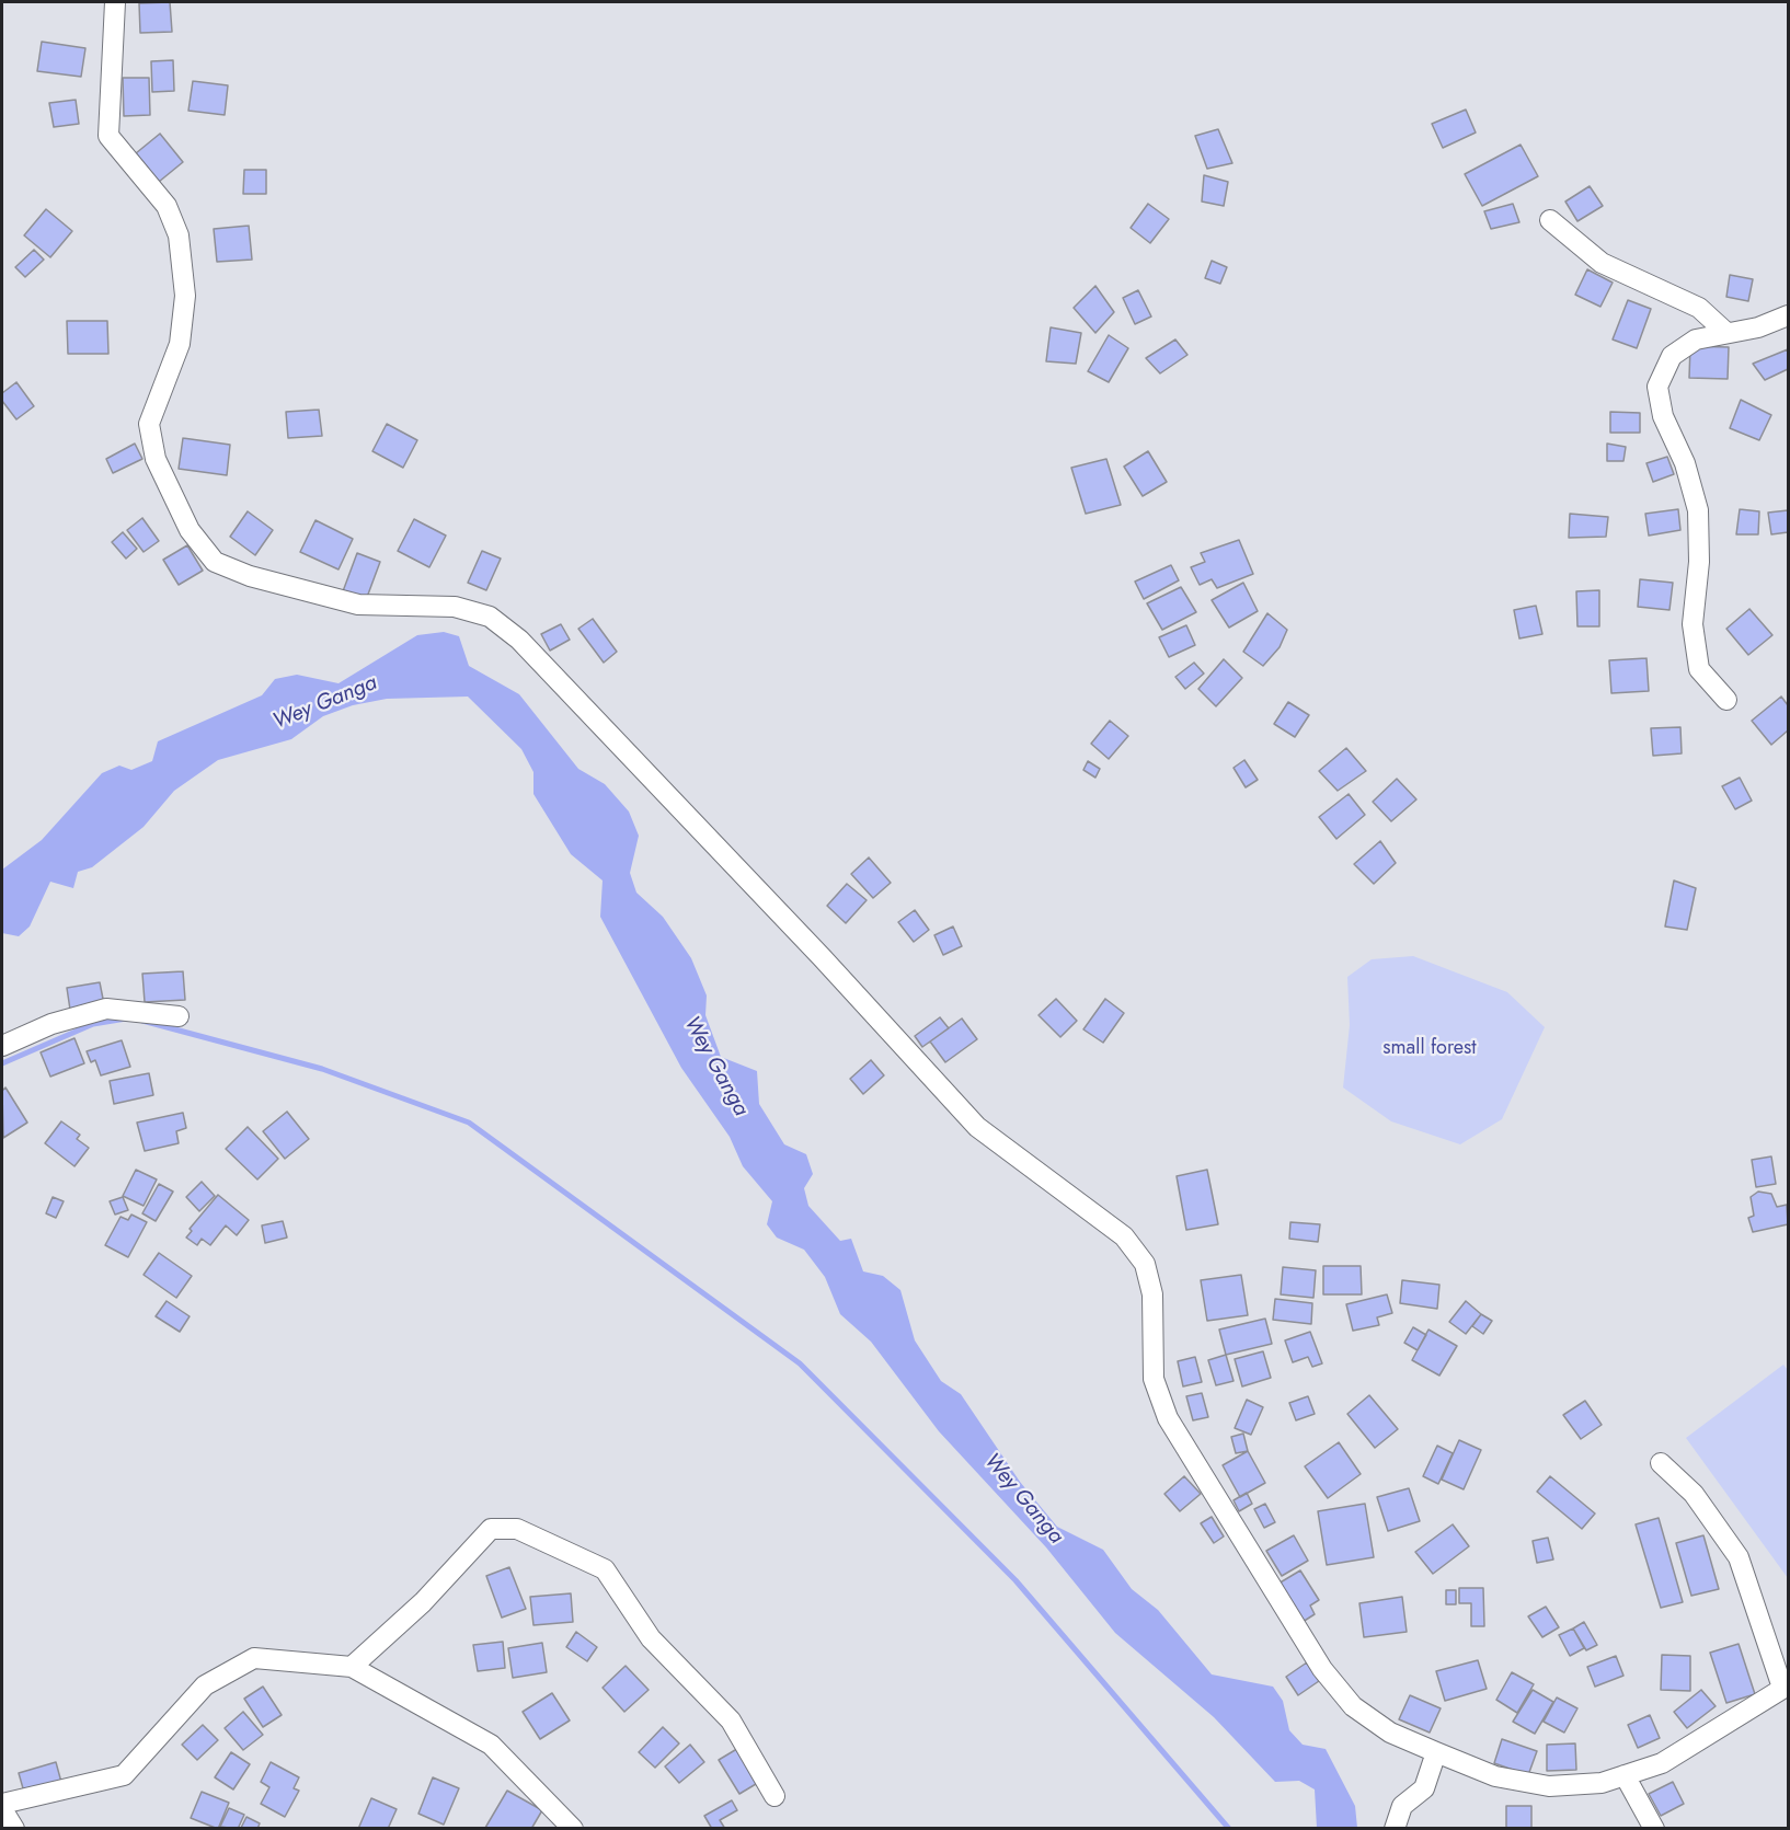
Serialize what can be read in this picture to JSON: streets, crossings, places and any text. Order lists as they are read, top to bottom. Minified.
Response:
{"water":["Wey Ganga"],"parks":["small forest"]}
